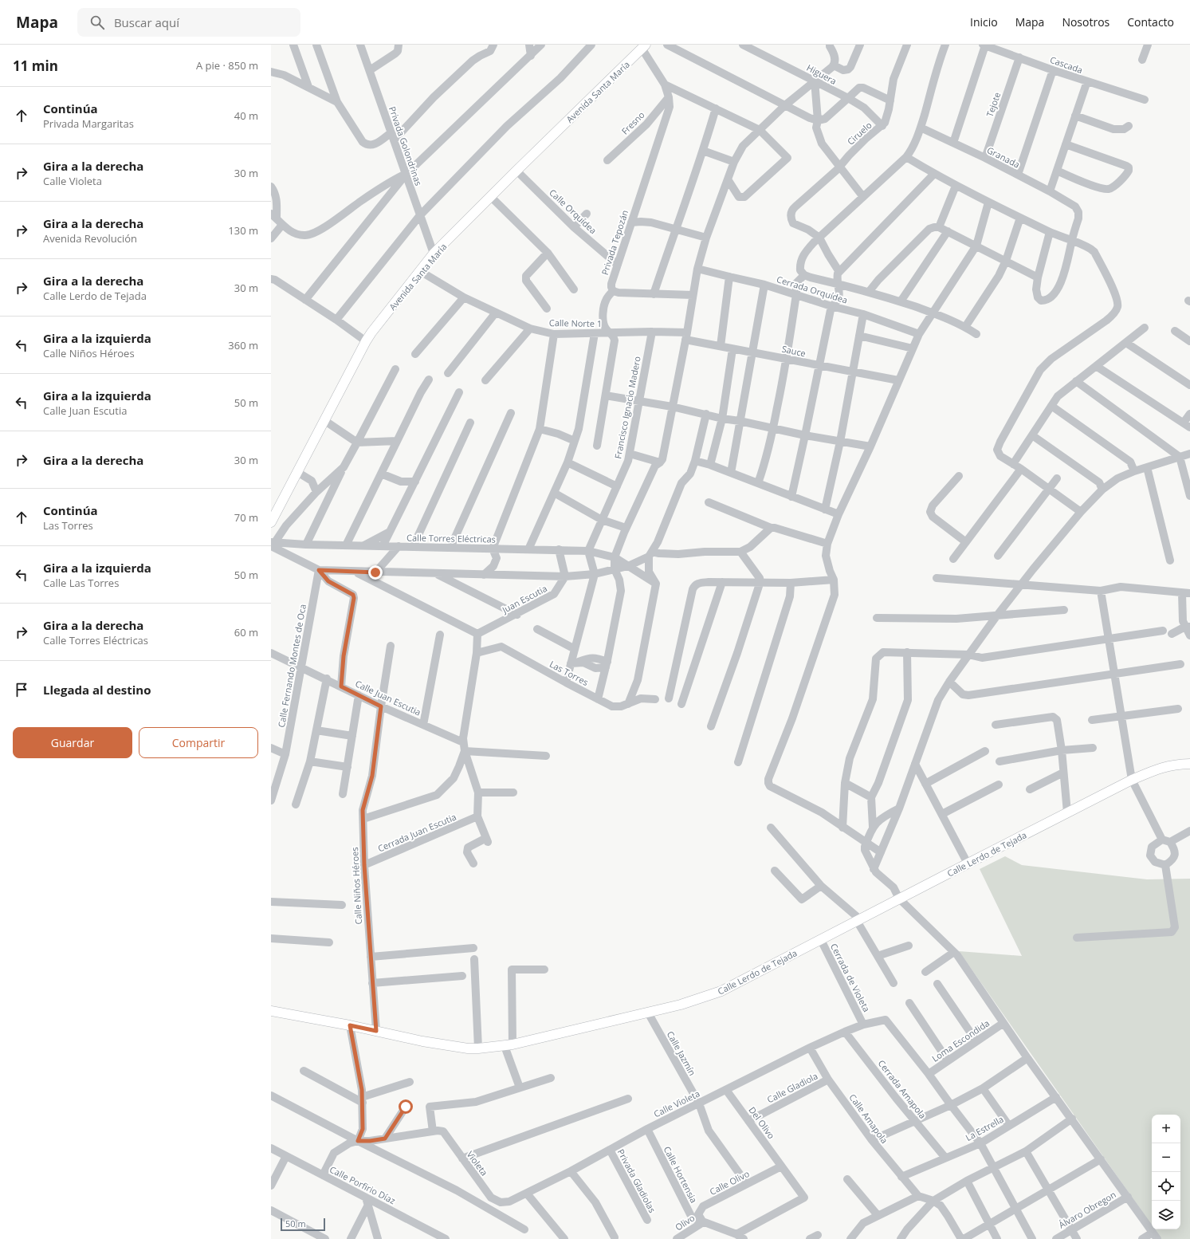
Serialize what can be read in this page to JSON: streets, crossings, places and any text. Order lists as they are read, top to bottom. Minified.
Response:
{"streets":{"main road":["Avenida Santa María","Calle Lerdo de Tejada"],"street":["Cascada","Higuera","Tejote","Fresno","Ciruelo","Privada Golondrinas","Granada","Calle Orquídea","Privada Tepozán","Cerrada Orquídea","Calle Norte 1","Sauce","Francisco Ignacio Madero","Calle Torres Eléctricas","Juan Escutia","Calle Fernando Montes de Oca","Las Torres","Calle Juan Escutia","Cerrada Juan Escutia","Calle Niños Héroes","Cerrada de Violeta","Loma Escondida","Calle Jazmín","Calle Gladiola","Cerrada Amapola","Calle Violeta","Calle Amapola","Del Olivo","La Estrella","Violeta","Calle Hortensia","Privada Gladiolas","Calle Olivo","Calle Porfirio Díaz","Álvaro Obregon","Olivo"]},"crossings":[["Cascada","Tejote"],["Higuera","Ciruelo"],["Avenida Santa María","Privada Golondrinas"],["Avenida Santa María","Calle Orquídea"],["Avenida Santa María","Privada Tepozán"],["Avenida Santa María","Calle Norte 1"],["Tejote","Granada"],["Fresno","Privada Tepozán"],["Calle Orquídea","Privada Tepozán"],["Privada Tepozán","Calle Norte 1"],["Calle Norte 1","Sauce"],["Calle Norte 1","Francisco Ignacio Madero"],["Francisco Ignacio Madero","Calle Torres Eléctricas"],["Calle Fernando Montes de Oca","Calle Juan Escutia"],["Calle Juan Escutia","Calle Niños Héroes"],["Cerrada Juan Escutia","Calle Niños Héroes"],["Calle Lerdo de Tejada","Calle Niños Héroes"],["Calle Lerdo de Tejada","Cerrada de Violeta"],["Calle Lerdo de Tejada","Calle Jazmín"],["Cerrada de Violeta","Calle Violeta"],["Loma Escondida","Calle Violeta"],["Calle Jazmín","Calle Violeta"],["Calle Jazmín","Calle Olivo"],["Calle Gladiola","Calle Amapola"],["Calle Gladiola","Del Olivo"],["Cerrada Amapola","Calle Violeta"],["Cerrada Amapola","La Estrella"],["Calle Violeta","Calle Amapola"],["Calle Violeta","Del Olivo"],["Calle Violeta","Violeta"],["Calle Violeta","Calle Hortensia"],["Calle Violeta","Privada Gladiolas"],["Calle Amapola","La Estrella"],["Del Olivo","Calle Hortensia"],["Del Olivo","Calle Olivo"],["Calle Hortensia","Calle Olivo"],["Calle Hortensia","Olivo"],["Calle Olivo","Olivo"]],"scale_bar":"50 m","page":{"header":"Mapa","search":"Buscar aquí","nav":["Inicio","Mapa","Nosotros","Contacto"],"heading":["11 min","A pie · 850 m"],"list":[["Continúa","Privada Margaritas","40 m"],["Gira a la derecha","Calle Violeta","30 m"],["Gira a la derecha","Avenida Revolución","130 m"],["Gira a la derecha","Calle Lerdo de Tejada","30 m"],["Gira a la izquierda","Calle Niños Héroes","360 m"],["Gira a la izquierda","Calle Juan Escutia","50 m"],["Gira a la derecha","30 m"],["Continúa","Las Torres","70 m"],["Gira a la izquierda","Calle Las Torres","50 m"],["Gira a la derecha","Calle Torres Eléctricas","60 m"],"Llegada al destino"],"buttons":["Guardar","Compartir"],"map_buttons":["+","−"],"scale":"50 m"}}
